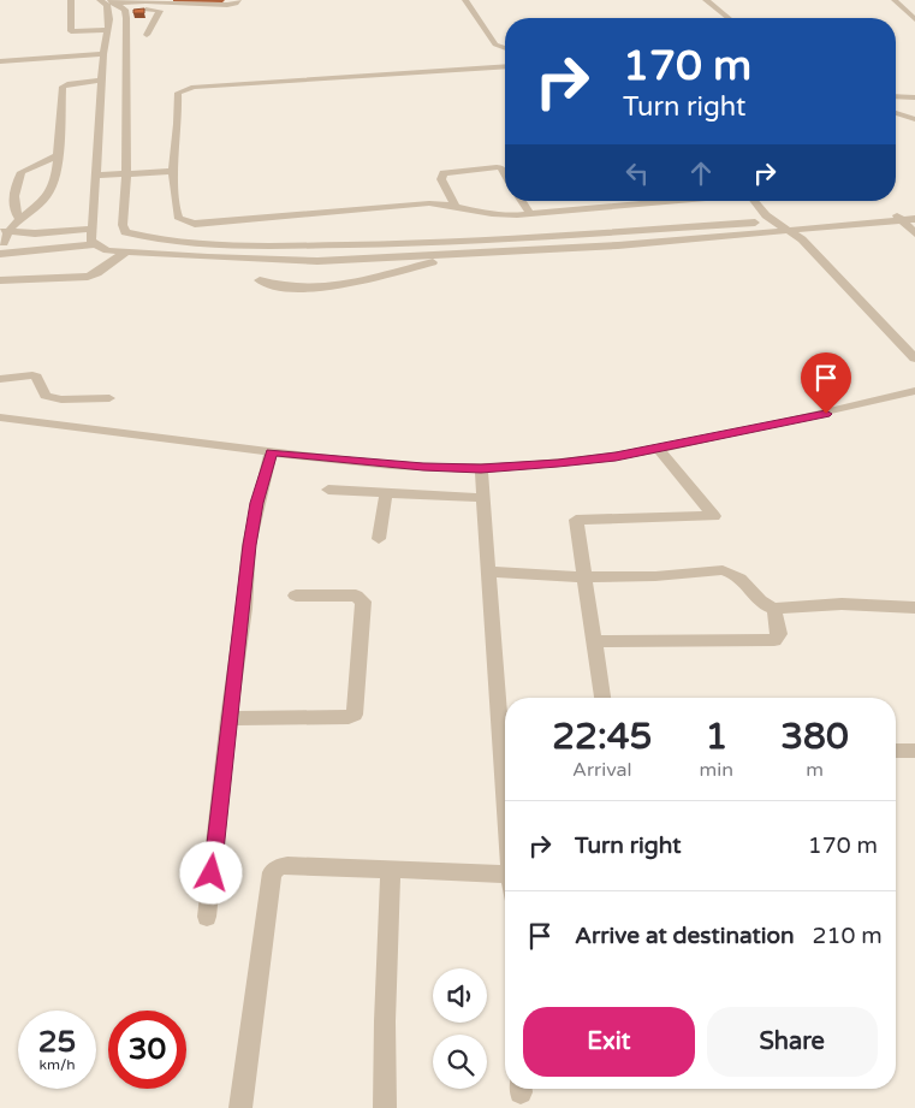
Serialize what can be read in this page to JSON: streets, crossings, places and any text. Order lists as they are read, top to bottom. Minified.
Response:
{"page":{"turn":["170 m","Turn right"],"eta":["22:45","Arrival","1","min","380","m"],"list":[{"name":"Turn right","value":"170 m"},{"name":"Arrive at destination","value":"210 m"}],"buttons":["Exit","Share"],"speed":"25 km/h","limit":"30"}}
